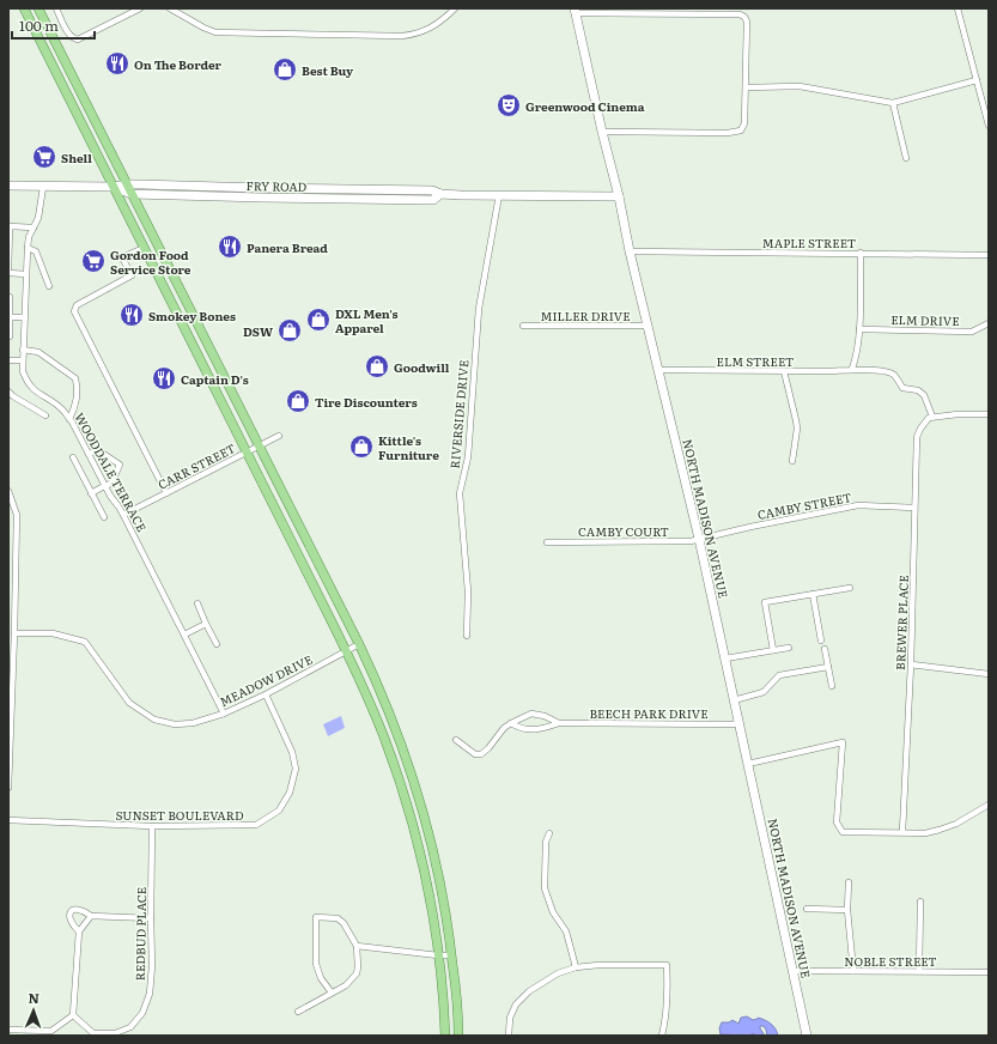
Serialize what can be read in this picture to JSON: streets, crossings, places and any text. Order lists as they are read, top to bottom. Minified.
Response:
{"streets":{"main road":["FRY ROAD","NORTH MADISON AVENUE"],"street":["MAPLE STREET","MILLER DRIVE","ELM DRIVE","ELM STREET","RIVERSIDE DRIVE","CARR STREET","WOODDALE TERRACE","CAMBY STREET","CAMBY COURT","BREWER PLACE","MEADOW DRIVE","BEECH PARK DRIVE","SUNSET BOULEVARD","REDBUD PLACE","NOBLE STREET"]},"crossings":[["FRY ROAD","RIVERSIDE DRIVE"],["FRY ROAD","WOODDALE TERRACE"],["FRY ROAD","NORTH MADISON AVENUE"],["MAPLE STREET","NORTH MADISON AVENUE"],["MILLER DRIVE","NORTH MADISON AVENUE"],["ELM STREET","NORTH MADISON AVENUE"],["ELM STREET","BREWER PLACE"],["CARR STREET","WOODDALE TERRACE"],["WOODDALE TERRACE","MEADOW DRIVE"],["CAMBY STREET","NORTH MADISON AVENUE"],["CAMBY STREET","CAMBY COURT"],["CAMBY STREET","BREWER PLACE"],["NORTH MADISON AVENUE","CAMBY COURT"],["NORTH MADISON AVENUE","BEECH PARK DRIVE"],["NORTH MADISON AVENUE","NOBLE STREET"],["MEADOW DRIVE","SUNSET BOULEVARD"],["SUNSET BOULEVARD","REDBUD PLACE"]],"places":{"restaurant":["On The Border","Panera Bread","Smokey Bones","Captain D's"],"shop":["Best Buy","DXL Men's Apparel","DSW","Goodwill","Tire Discounters","Kittle's Furniture"],"theatre":["Greenwood Cinema"],"supermarket":["Shell","Gordon Food Service Store"]},"scale_bar":"100 m","north":"top"}
